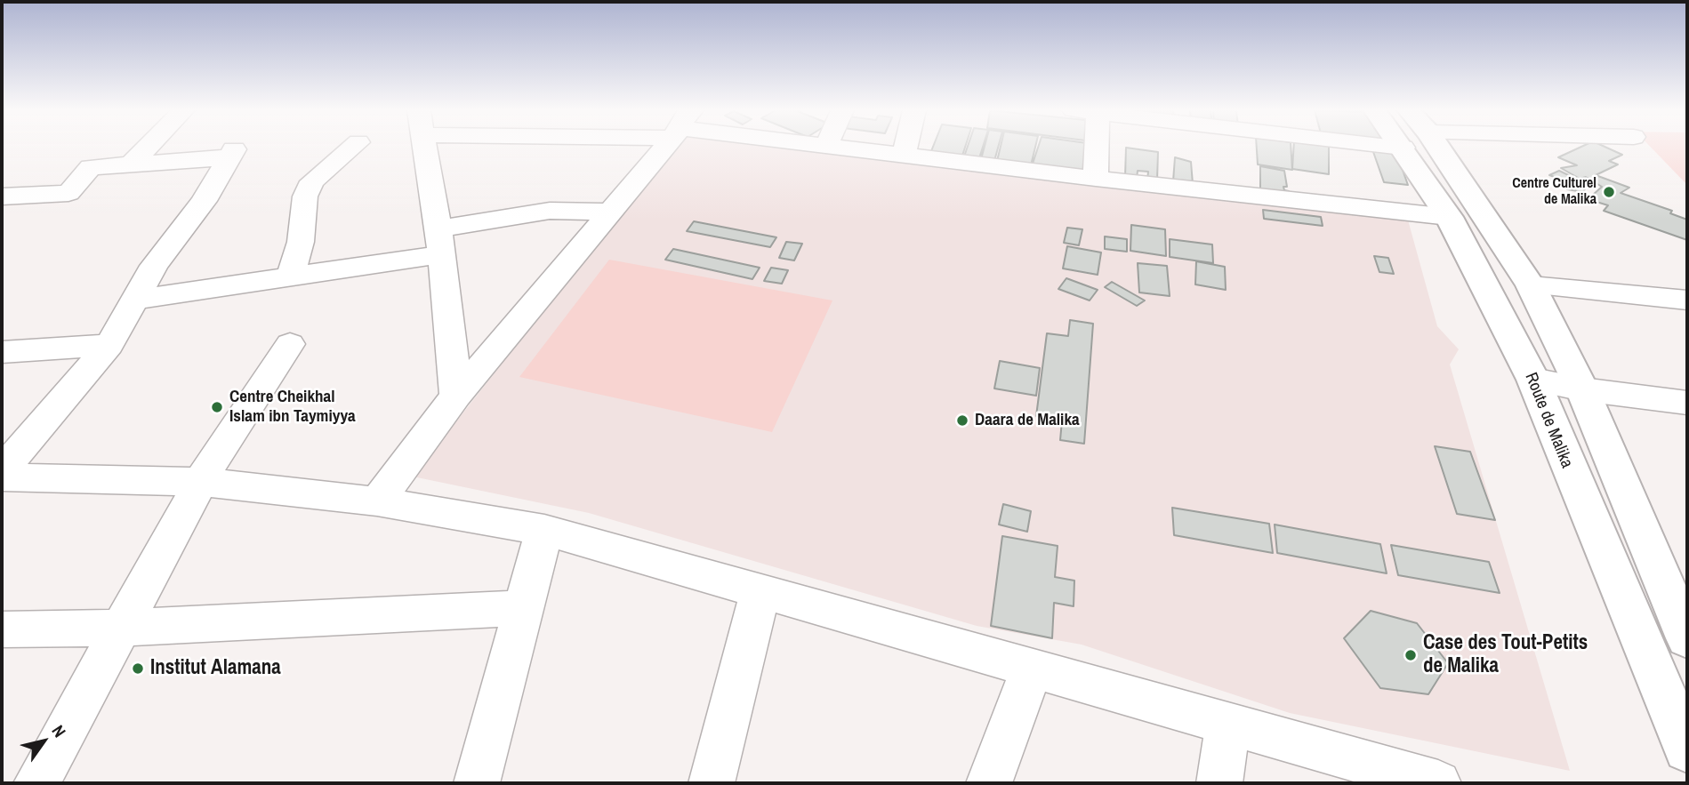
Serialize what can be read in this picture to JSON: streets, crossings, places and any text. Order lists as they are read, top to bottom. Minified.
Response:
{"streets":{"main road":["Route de Malika"]},"places":["Centre Culturel de Malika","Centre Cheikhal Islam ibn Taymiyya","Daara de Malika","Case des Tout-Petits de Malika","Institut Alamana"],"north":"top right"}
